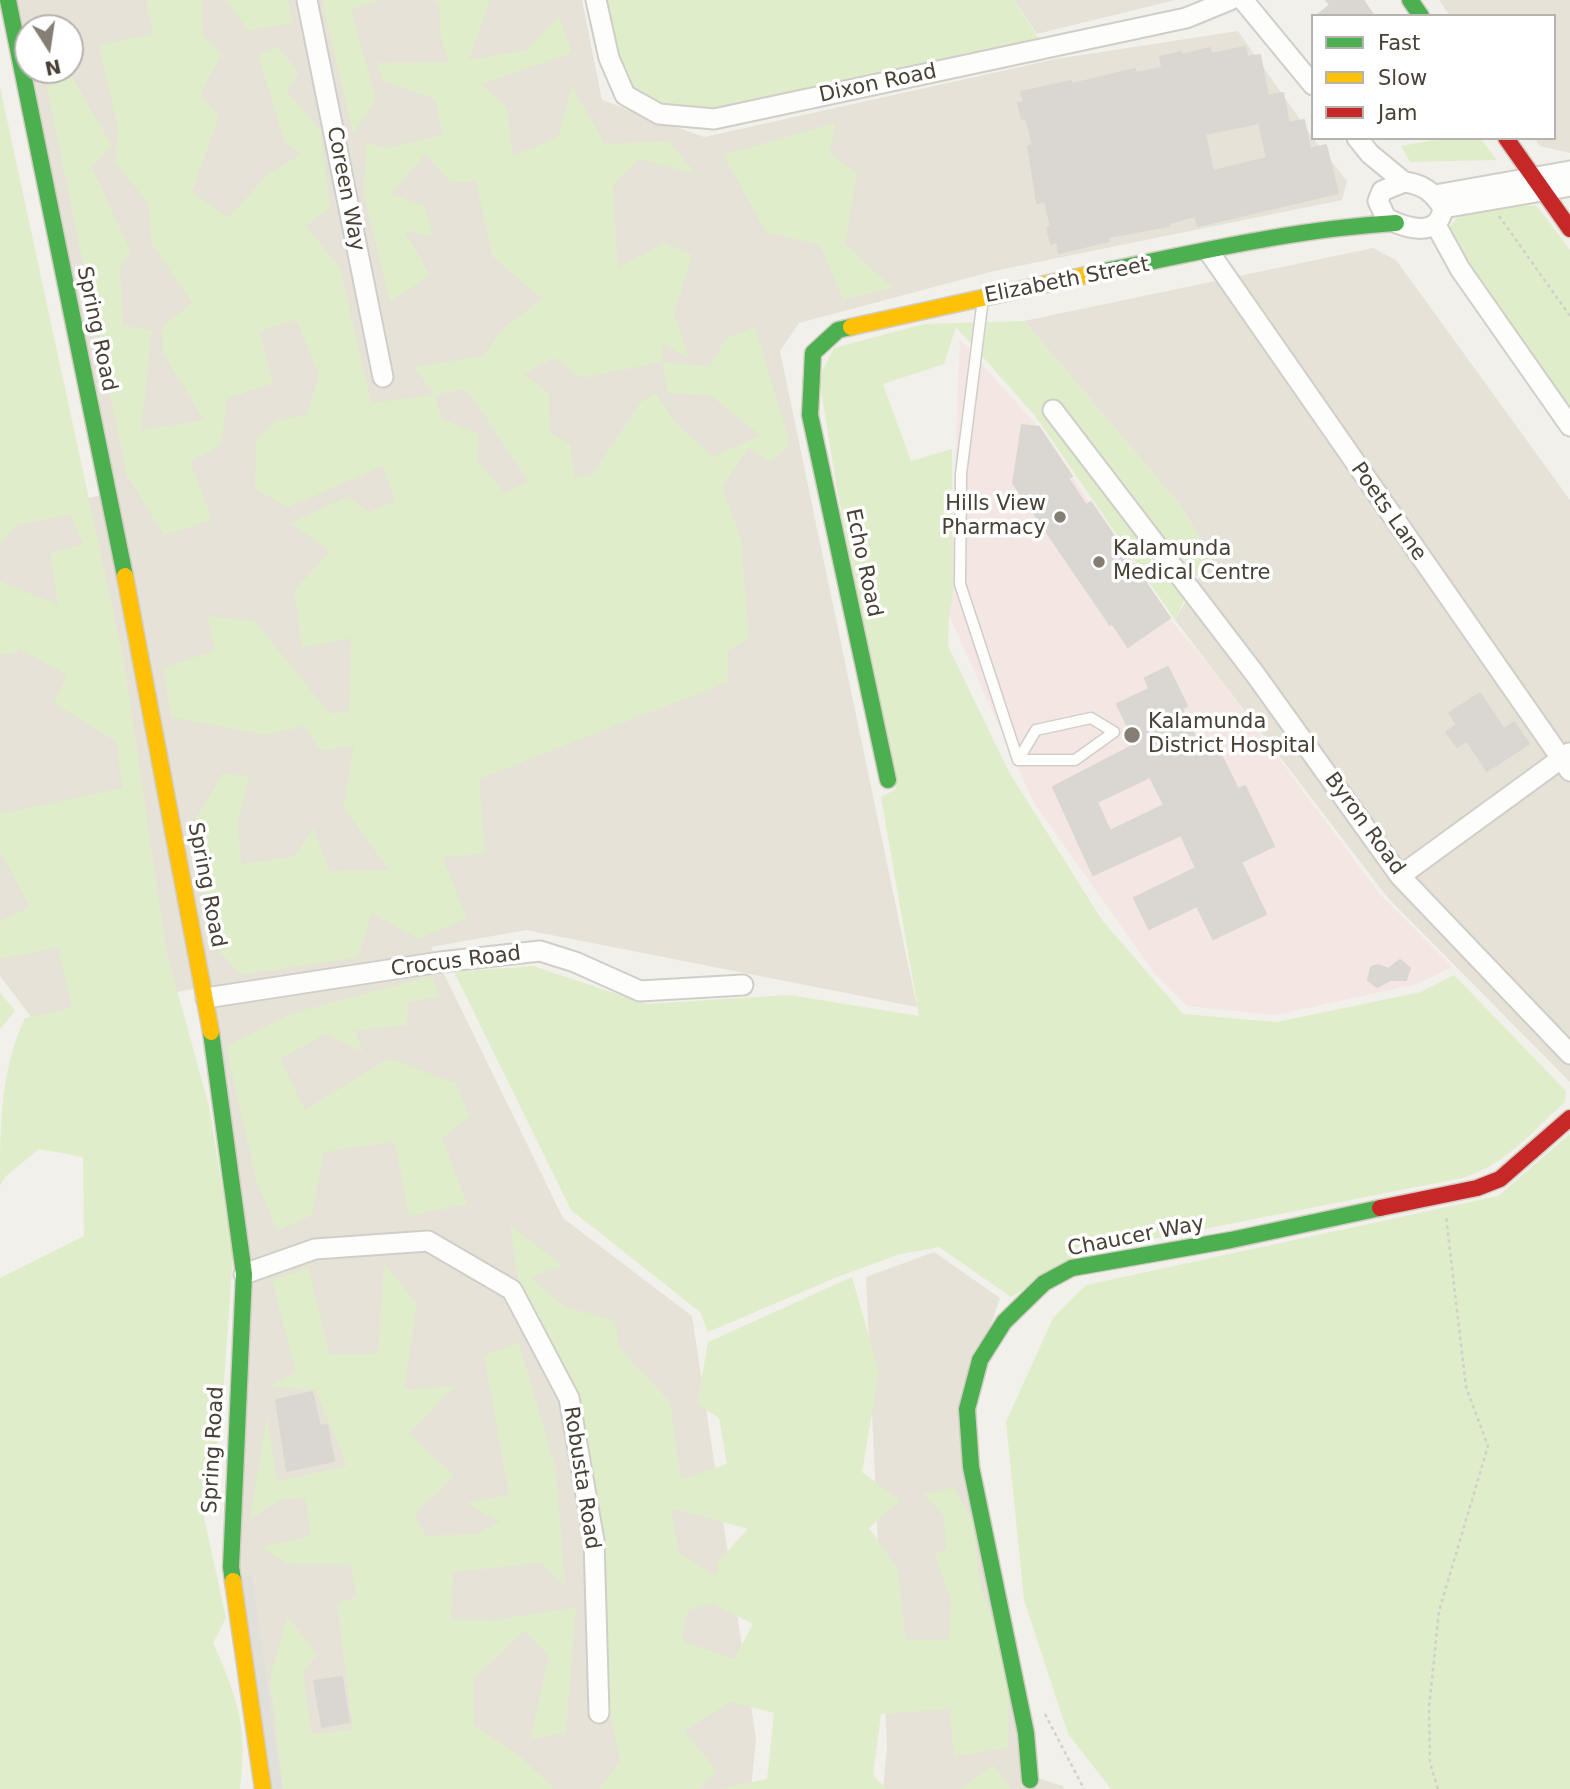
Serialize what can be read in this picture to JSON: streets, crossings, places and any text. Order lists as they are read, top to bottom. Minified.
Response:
{"streets":{"street":["Dixon Road","Coreen Way","Elizabeth Street","Spring Road","Poets Lane","Echo Road","Byron Road","Crocus Road","Chaucer Way","Robusta Road"]},"crossings":[["Elizabeth Street","Poets Lane"],["Elizabeth Street","Echo Road"],["Spring Road","Crocus Road"],["Spring Road","Robusta Road"]],"places":["Hills View Pharmacy","Kalamunda Medical Centre","Kalamunda District Hospital"],"legend":["Fast","Slow","Jam"],"north":"bottom"}
